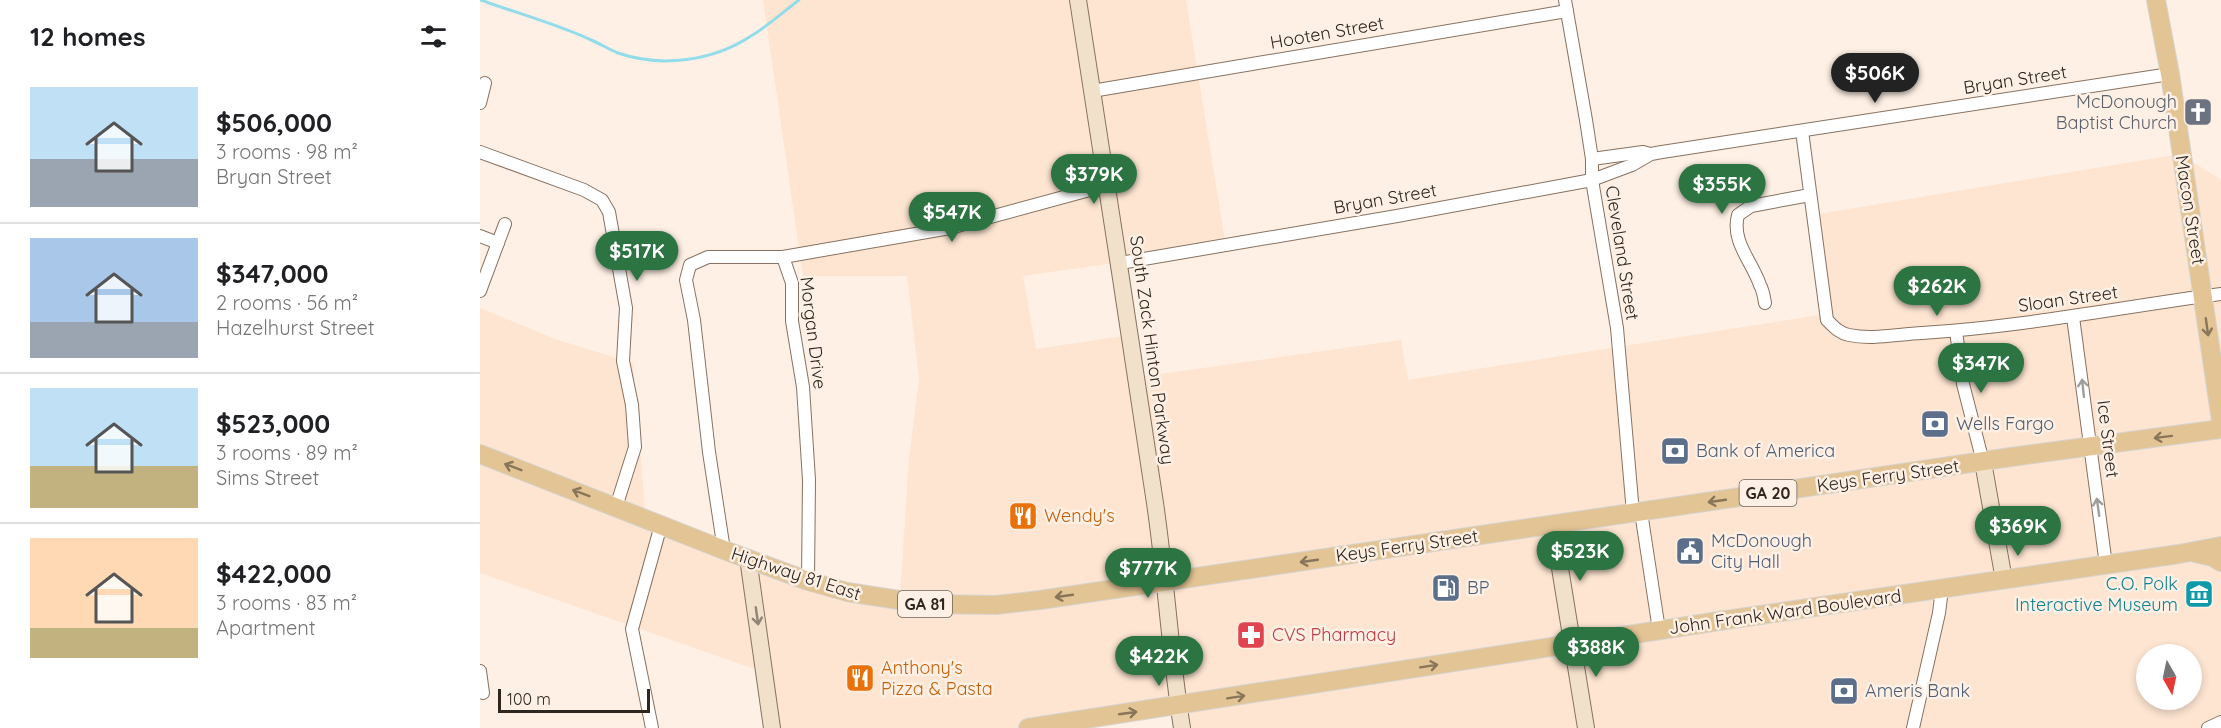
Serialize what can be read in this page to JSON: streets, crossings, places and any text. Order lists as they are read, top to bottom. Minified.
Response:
{"streets":{"main road":["Macon Street","South Zack Hinton Parkway","Keys Ferry Street","GA 20","Highway 81 East","GA 81","John Frank Ward Boulevard"],"street":["Hooten Street","Bryan Street","Cleveland Street","Sloan Street","Morgan Drive","Ice Street"]},"crossings":[["Hooten Street","Cleveland Street"],["Hooten Street","South Zack Hinton Parkway"],["Bryan Street","Macon Street"],["Bryan Street","Cleveland Street"],["Bryan Street","Sloan Street"],["Bryan Street","South Zack Hinton Parkway"],["Macon Street","Sloan Street"],["Cleveland Street","Keys Ferry Street"],["Cleveland Street","John Frank Ward Boulevard"],["Sloan Street","Ice Street"],["Morgan Drive","Highway 81 East"],["South Zack Hinton Parkway","Keys Ferry Street"],["South Zack Hinton Parkway","Highway 81 East"],["South Zack Hinton Parkway","John Frank Ward Boulevard"],["Ice Street","Keys Ferry Street"],["Ice Street","John Frank Ward Boulevard"],["Keys Ferry Street","Highway 81 East"]],"one_way":["Ice Street","Keys Ferry Street","Highway 81 East","John Frank Ward Boulevard"],"places":{"church":["McDonough Baptist Church"],"bank":["Wells Fargo","Bank of America","Ameris Bank"],"restaurant":["Wendy's","Anthony's Pizza & Pasta"],"public building":["McDonough City Hall"],"fuel station":["BP"],"museum":["C.O. Polk Interactive Museum"],"pharmacy":["CVS Pharmacy"]},"scale_bar":"100 m","north":"bottom","page":{"heading":"12 homes","price":["$506K","$379K","$355K","$547K","$517K","$262K","$347K","$369K","$523K","$777K","$388K","$422K"],"list":[{"name":"$506,000","note":"3 rooms · 98 m² · Bryan Street"},{"name":"$347,000","note":"2 rooms · 56 m² · Hazelhurst Street"},{"name":"$523,000","note":"3 rooms · 89 m² · Sims Street"},{"name":"$422,000","note":"3 rooms · 83 m² · Apartment"}],"scale":"100 m"}}
